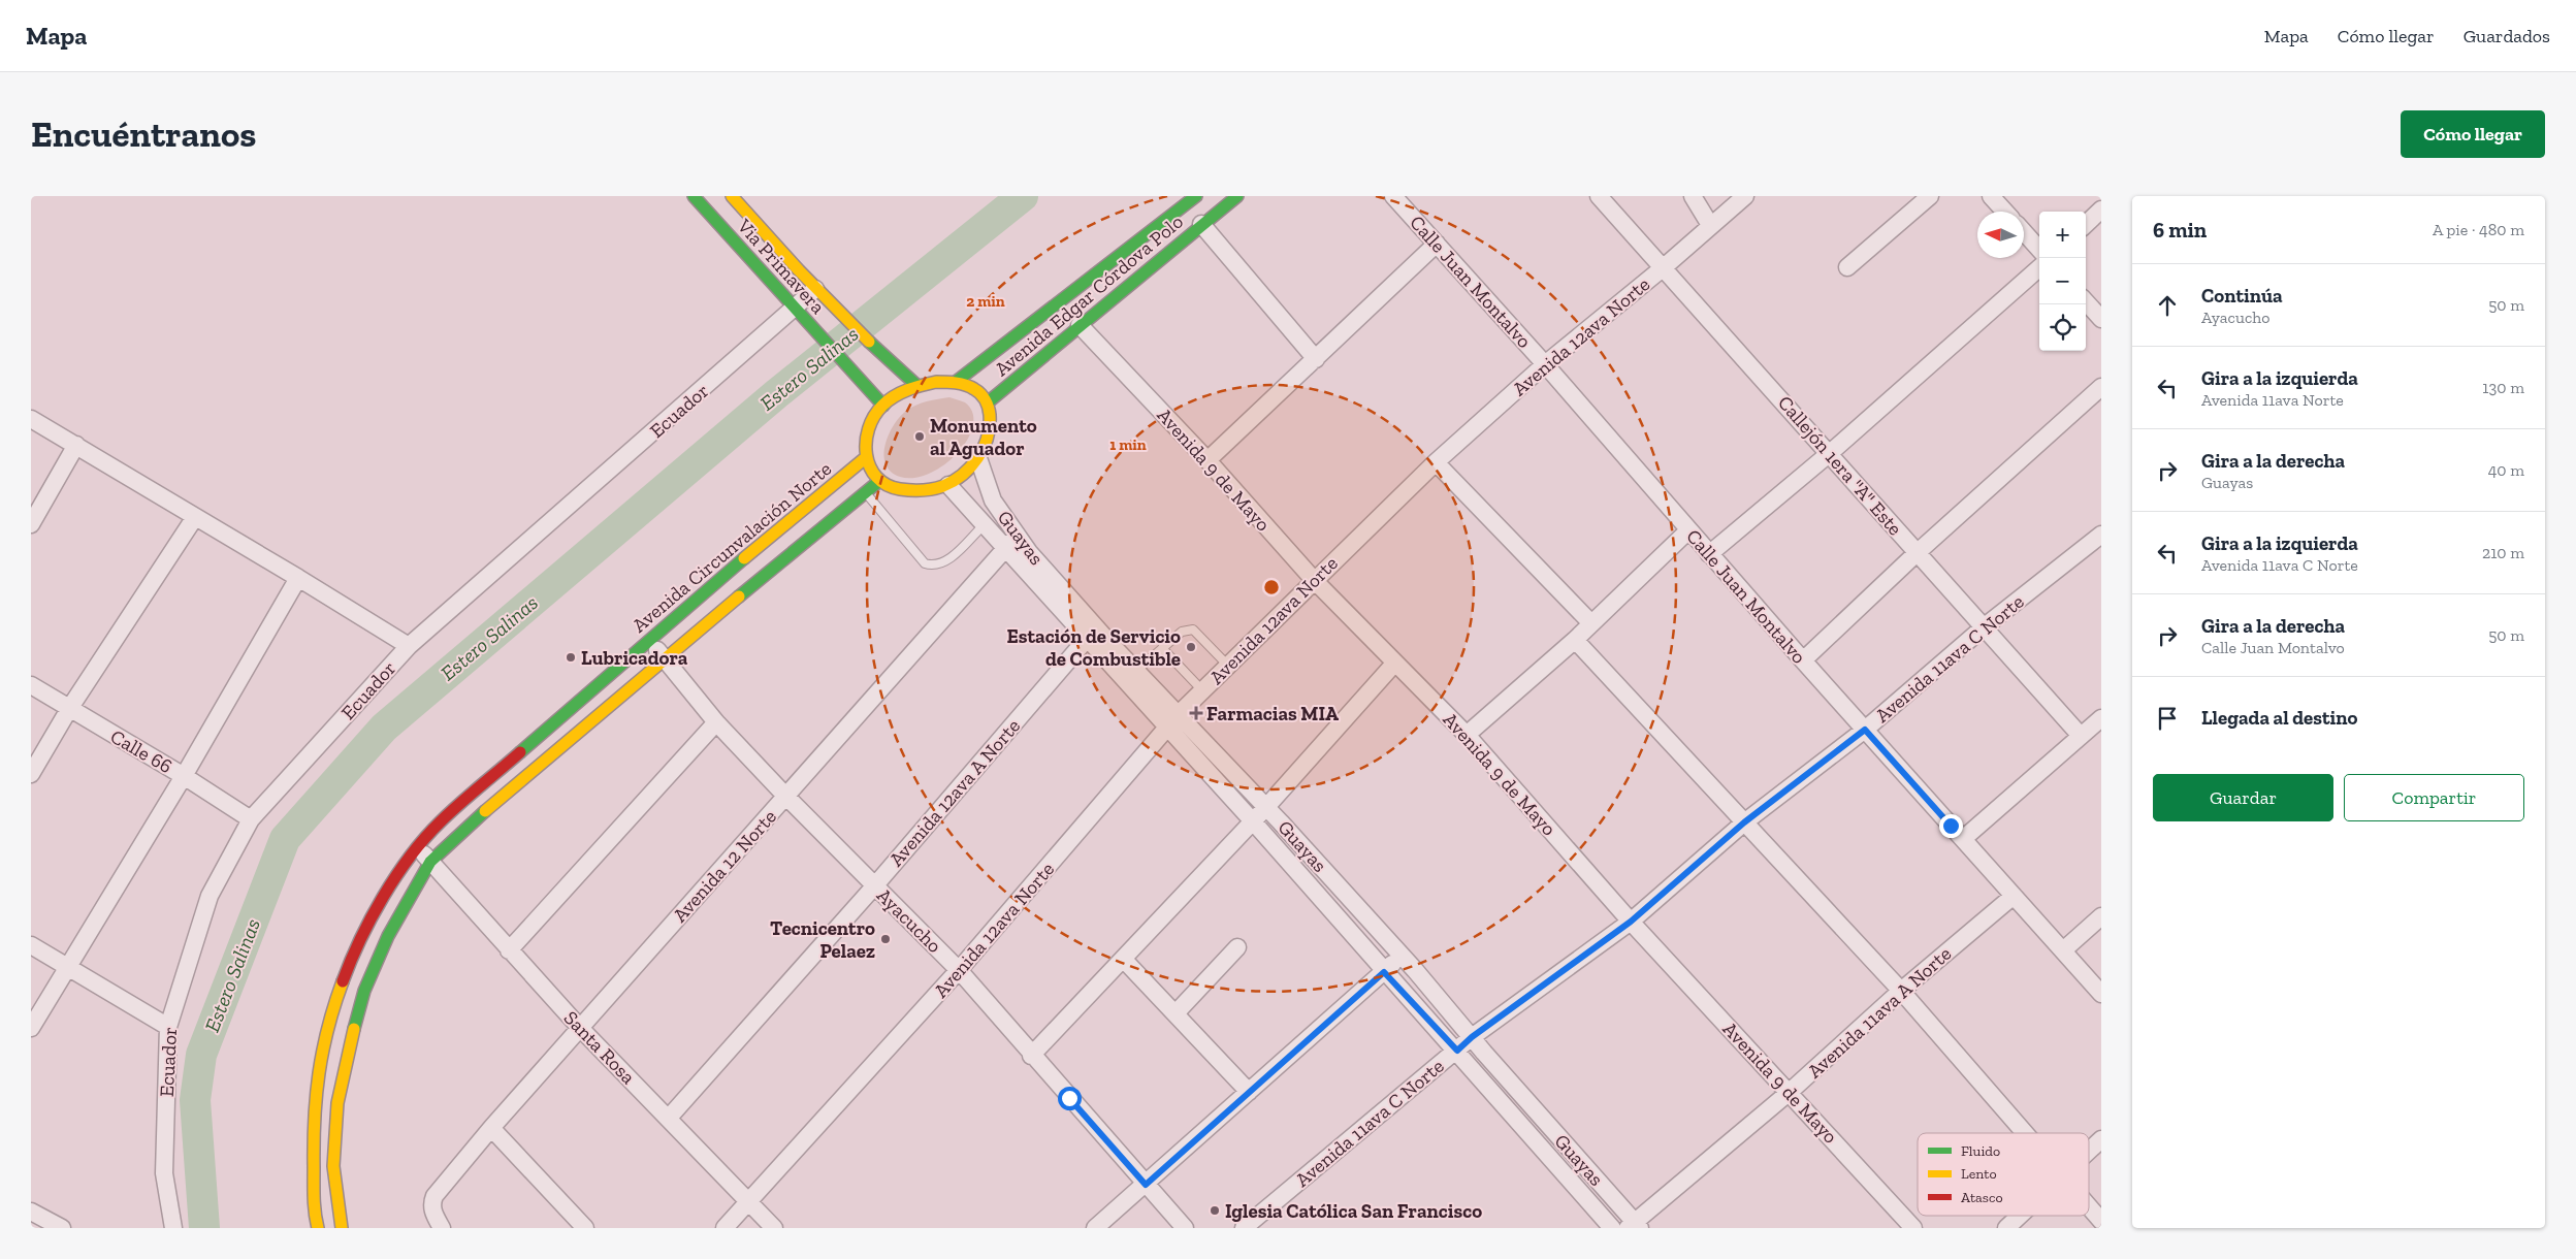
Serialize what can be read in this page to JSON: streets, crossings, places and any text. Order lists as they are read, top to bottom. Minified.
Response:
{"streets":{"main road":["Via Primavera","Avenida Edgar Córdova Polo","Avenida Circunvalación Norte"],"street":["Calle Juan Montalvo","Avenida 12ava Norte","Ecuador","Callejón 1era \"A\" Este","Avenida 9 de Mayo","Guayas","Avenida 11ava C Norte","Calle 66","Avenida 12ava A Norte","Avenida 12 Norte","Ayacucho","Avenida 11ava A Norte","Santa Rosa"]},"crossings":[["Via Primavera","Avenida Edgar Córdova Polo"],["Via Primavera","Ecuador"],["Via Primavera","Guayas"],["Via Primavera","Avenida Circunvalación Norte"],["Calle Juan Montalvo","Avenida 12ava Norte"],["Calle Juan Montalvo","Avenida 11ava C Norte"],["Calle Juan Montalvo","Avenida 11ava A Norte"],["Avenida Edgar Córdova Polo","Avenida 9 de Mayo"],["Avenida Edgar Córdova Polo","Guayas"],["Avenida Edgar Córdova Polo","Avenida Circunvalación Norte"],["Avenida 12ava Norte","Callejón 1era \"A\" Este"],["Avenida 12ava Norte","Avenida 9 de Mayo"],["Avenida 12ava Norte","Guayas"],["Avenida 12ava Norte","Ayacucho"],["Avenida 12ava Norte","Santa Rosa"],["Ecuador","Calle 66"],["Callejón 1era \"A\" Este","Avenida 11ava C Norte"],["Avenida 9 de Mayo","Avenida 11ava C Norte"],["Avenida 9 de Mayo","Avenida 11ava A Norte"],["Guayas","Avenida Circunvalación Norte"],["Guayas","Avenida 11ava C Norte"],["Guayas","Avenida 12ava A Norte"],["Guayas","Avenida 12 Norte"],["Guayas","Avenida 11ava A Norte"],["Avenida Circunvalación Norte","Ayacucho"],["Avenida Circunvalación Norte","Santa Rosa"],["Avenida 12ava A Norte","Ayacucho"],["Avenida 12ava A Norte","Santa Rosa"],["Avenida 12 Norte","Ayacucho"],["Avenida 12 Norte","Santa Rosa"]],"water":["Estero Salinas"],"places":{"other":["Monumento al Aguador","Estación de Servicio de Combustible","Lubricadora","Tecnicentro Pelaez","Iglesia Católica San Francisco"],"health":["Farmacias MIA"]},"legend":["Fluido","Lento","Atasco"],"north":"left","page":{"header":"Mapa","nav":["Mapa","Cómo llegar","Guardados"],"buttons":["Cómo llegar",["Guardar","Compartir"]],"title":"Encuéntranos","heading":["6 min","A pie · 480 m"],"map_buttons":["+","−"],"list":[["Continúa","Ayacucho","50 m"],["Gira a la izquierda","Avenida 11ava Norte","130 m"],["Gira a la derecha","Guayas","40 m"],["Gira a la izquierda","Avenida 11ava C Norte","210 m"],["Gira a la derecha","Calle Juan Montalvo","50 m"],"Llegada al destino"]},"rings":["2 min","1 min"]}
